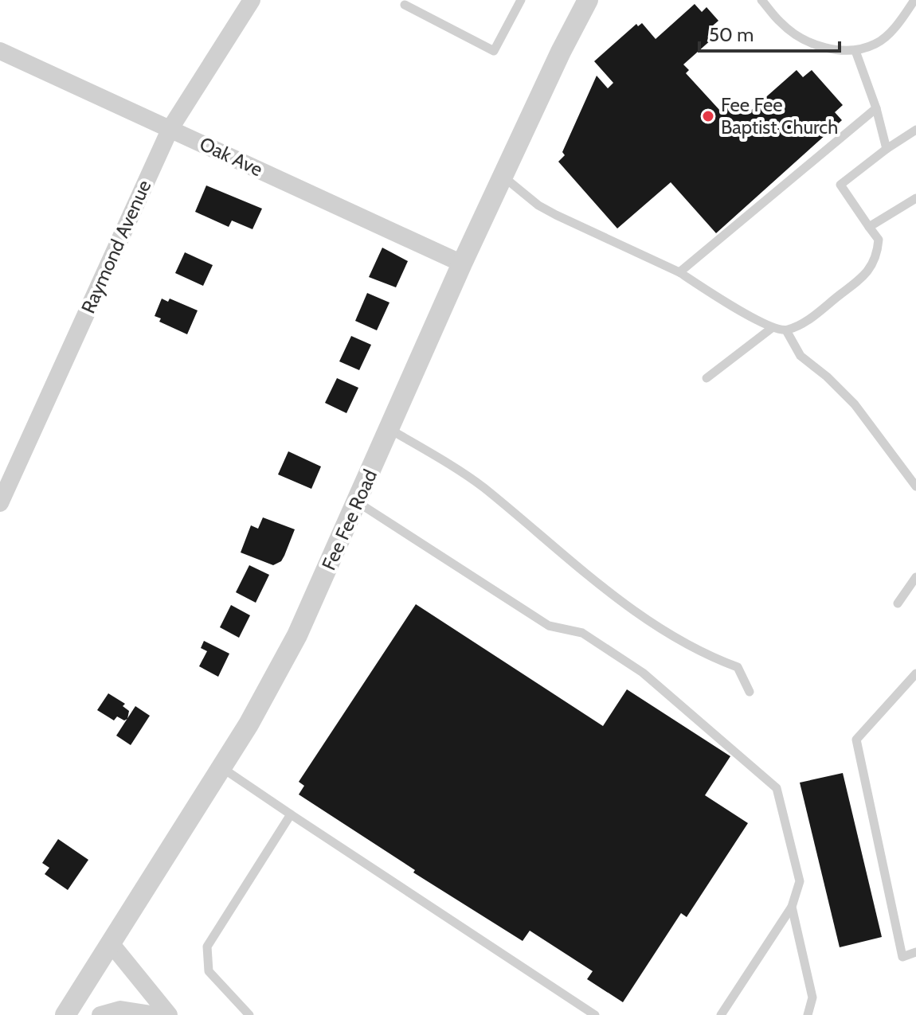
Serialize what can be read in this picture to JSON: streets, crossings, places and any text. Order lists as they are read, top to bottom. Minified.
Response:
{"streets":{"street":["Oak Ave","Raymond Avenue","Fee Fee Road"]},"crossings":[["Oak Ave","Raymond Avenue"],["Oak Ave","Fee Fee Road"]],"places":["Fee Fee Baptist Church"],"scale_bar":"50 m"}
